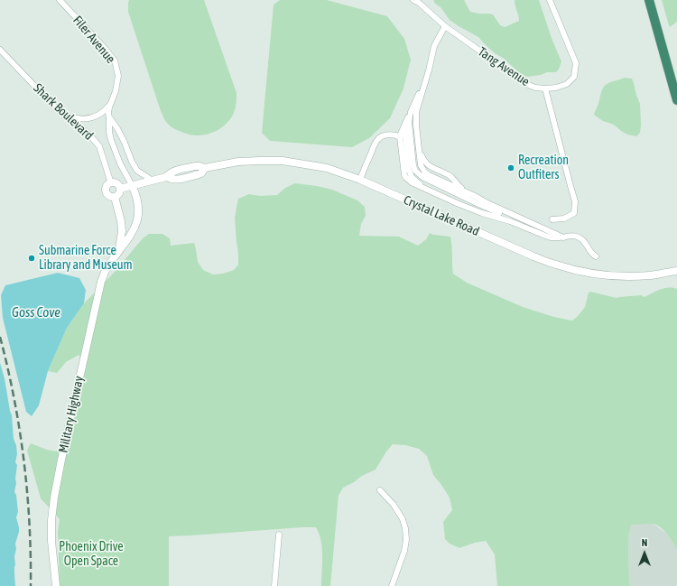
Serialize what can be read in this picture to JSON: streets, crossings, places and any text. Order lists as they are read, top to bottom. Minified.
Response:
{"streets":{"street":["Filer Avenue","Tang Avenue","Shark Boulevard","Crystal Lake Road","Military Highway"]},"crossings":[["Filer Avenue","Crystal Lake Road"],["Filer Avenue","Military Highway"],["Shark Boulevard","Crystal Lake Road"],["Shark Boulevard","Military Highway"],["Crystal Lake Road","Military Highway"]],"water":["Goss Cove"],"parks":["Phoenix Drive Open Space"],"places":["Recreation Outfiters","Submarine Force Library and Museum"],"north":"top"}
